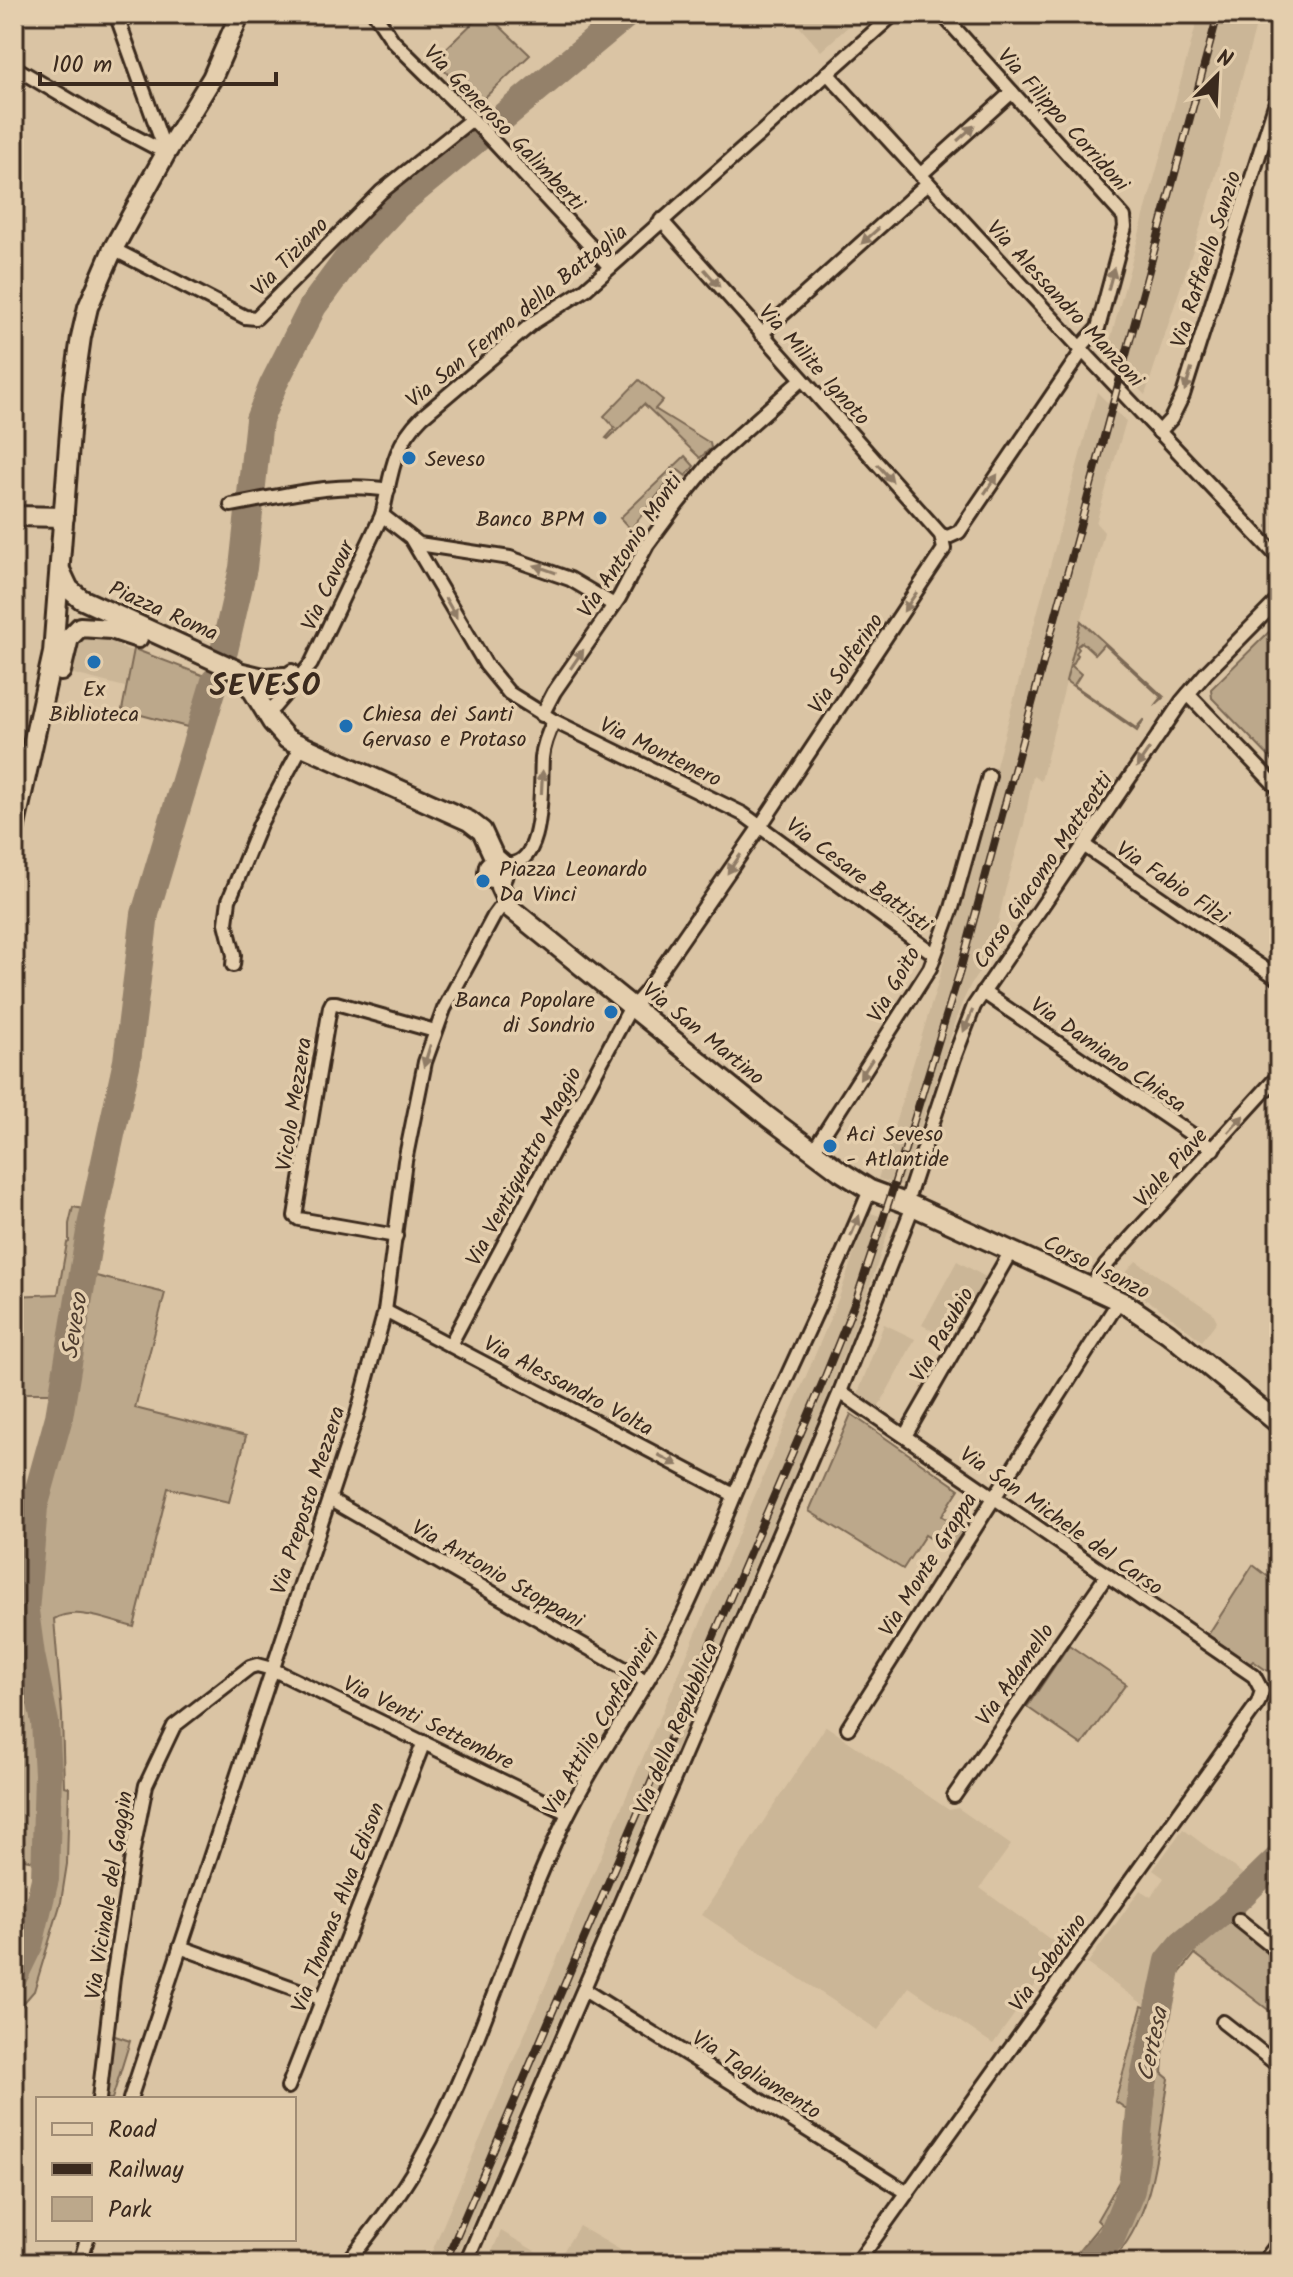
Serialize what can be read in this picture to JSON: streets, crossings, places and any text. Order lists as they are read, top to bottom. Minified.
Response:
{"streets":{"street":["Via Filippo Corridoni","Via Generoso Galimberti","Via Tiziano","Via Raffaello Sanzio","Via Alessandro Manzoni","Via San Fermo della Battaglia","Via Milite Ignoto","Via Antonio Monti","Via Cavour","Piazza Roma","Via Solferino","Via Montenero","Corso Giacomo Matteotti","Via Cesare Battisti","Via Fabio Filzi","Via Goito","Via San Martino","Via Damiano Chiesa","Vicolo Mezzera","Via Ventiquattro Maggio","Viale Piave","Corso Isonzo","Via Pasubio","Via Alessandro Volta","Via Preposto Mezzera","Via San Michele del Carso","Via Monte Grappa","Via Antonio Stoppani","Via Adamello","Via Venti Settembre","Via Attilio Confalonieri","Via della Repubblica","Via Vicinale del Gaggin","Via Thomas Alva Edison","Via Sabotino","Via Tagliamento"]},"crossings":[["Via Filippo Corridoni","Via Alessandro Manzoni"],["Via Generoso Galimberti","Via Tiziano"],["Via Generoso Galimberti","Via San Fermo della Battaglia"],["Via Raffaello Sanzio","Via Alessandro Manzoni"],["Via Alessandro Manzoni","Via San Fermo della Battaglia"],["Via San Fermo della Battaglia","Via Milite Ignoto"],["Via San Fermo della Battaglia","Via Cavour"],["Via Milite Ignoto","Via Antonio Monti"],["Via Milite Ignoto","Via Solferino"],["Via Antonio Monti","Via Montenero"],["Via Antonio Monti","Via San Martino"],["Via Antonio Monti","Via Preposto Mezzera"],["Via Solferino","Via Montenero"],["Via Solferino","Via Cesare Battisti"],["Via Solferino","Via San Martino"],["Via Solferino","Via Ventiquattro Maggio"],["Via Montenero","Via Cesare Battisti"],["Corso Giacomo Matteotti","Via Fabio Filzi"],["Corso Giacomo Matteotti","Via Damiano Chiesa"],["Corso Giacomo Matteotti","Corso Isonzo"],["Corso Giacomo Matteotti","Via della Repubblica"],["Via Cesare Battisti","Via Goito"],["Via Goito","Via San Martino"],["Via San Martino","Via Ventiquattro Maggio"],["Via San Martino","Corso Isonzo"],["Via San Martino","Via Preposto Mezzera"],["Via San Martino","Via Attilio Confalonieri"],["Via Damiano Chiesa","Viale Piave"],["Vicolo Mezzera","Via Preposto Mezzera"],["Via Ventiquattro Maggio","Via Alessandro Volta"],["Viale Piave","Corso Isonzo"],["Corso Isonzo","Via Pasubio"],["Corso Isonzo","Via Monte Grappa"],["Corso Isonzo","Via Attilio Confalonieri"],["Corso Isonzo","Via della Repubblica"],["Via Pasubio","Via San Michele del Carso"],["Via Alessandro Volta","Via Preposto Mezzera"],["Via Alessandro Volta","Via Attilio Confalonieri"],["Via Preposto Mezzera","Via Antonio Stoppani"],["Via Preposto Mezzera","Via Venti Settembre"],["Via Preposto Mezzera","Via Vicinale del Gaggin"],["Via San Michele del Carso","Via Monte Grappa"],["Via San Michele del Carso","Via Adamello"],["Via San Michele del Carso","Via della Repubblica"],["Via San Michele del Carso","Via Sabotino"],["Via Antonio Stoppani","Via Attilio Confalonieri"],["Via Venti Settembre","Via Attilio Confalonieri"],["Via Venti Settembre","Via Vicinale del Gaggin"],["Via Venti Settembre","Via Thomas Alva Edison"],["Via della Repubblica","Via Tagliamento"],["Via Sabotino","Via Tagliamento"]],"one_way":["Via Filippo Corridoni","Via Raffaello Sanzio","Via Milite Ignoto","Via Antonio Monti","Via Solferino","Via Montenero","Corso Giacomo Matteotti","Via Goito","Via Alessandro Volta"],"districts":["SEVESO"],"water":["Seveso","Certesa"],"places":["Seveso","Banco BPM","Ex Biblioteca","Chiesa dei Santi Gervaso e Protaso","Piazza Leonardo Da Vinci","Banca Popolare di Sondrio","Aci Seveso - Atlantide"],"legend":["Road","Railway","Park"],"scale_bar":"100 m","north":"top right"}
